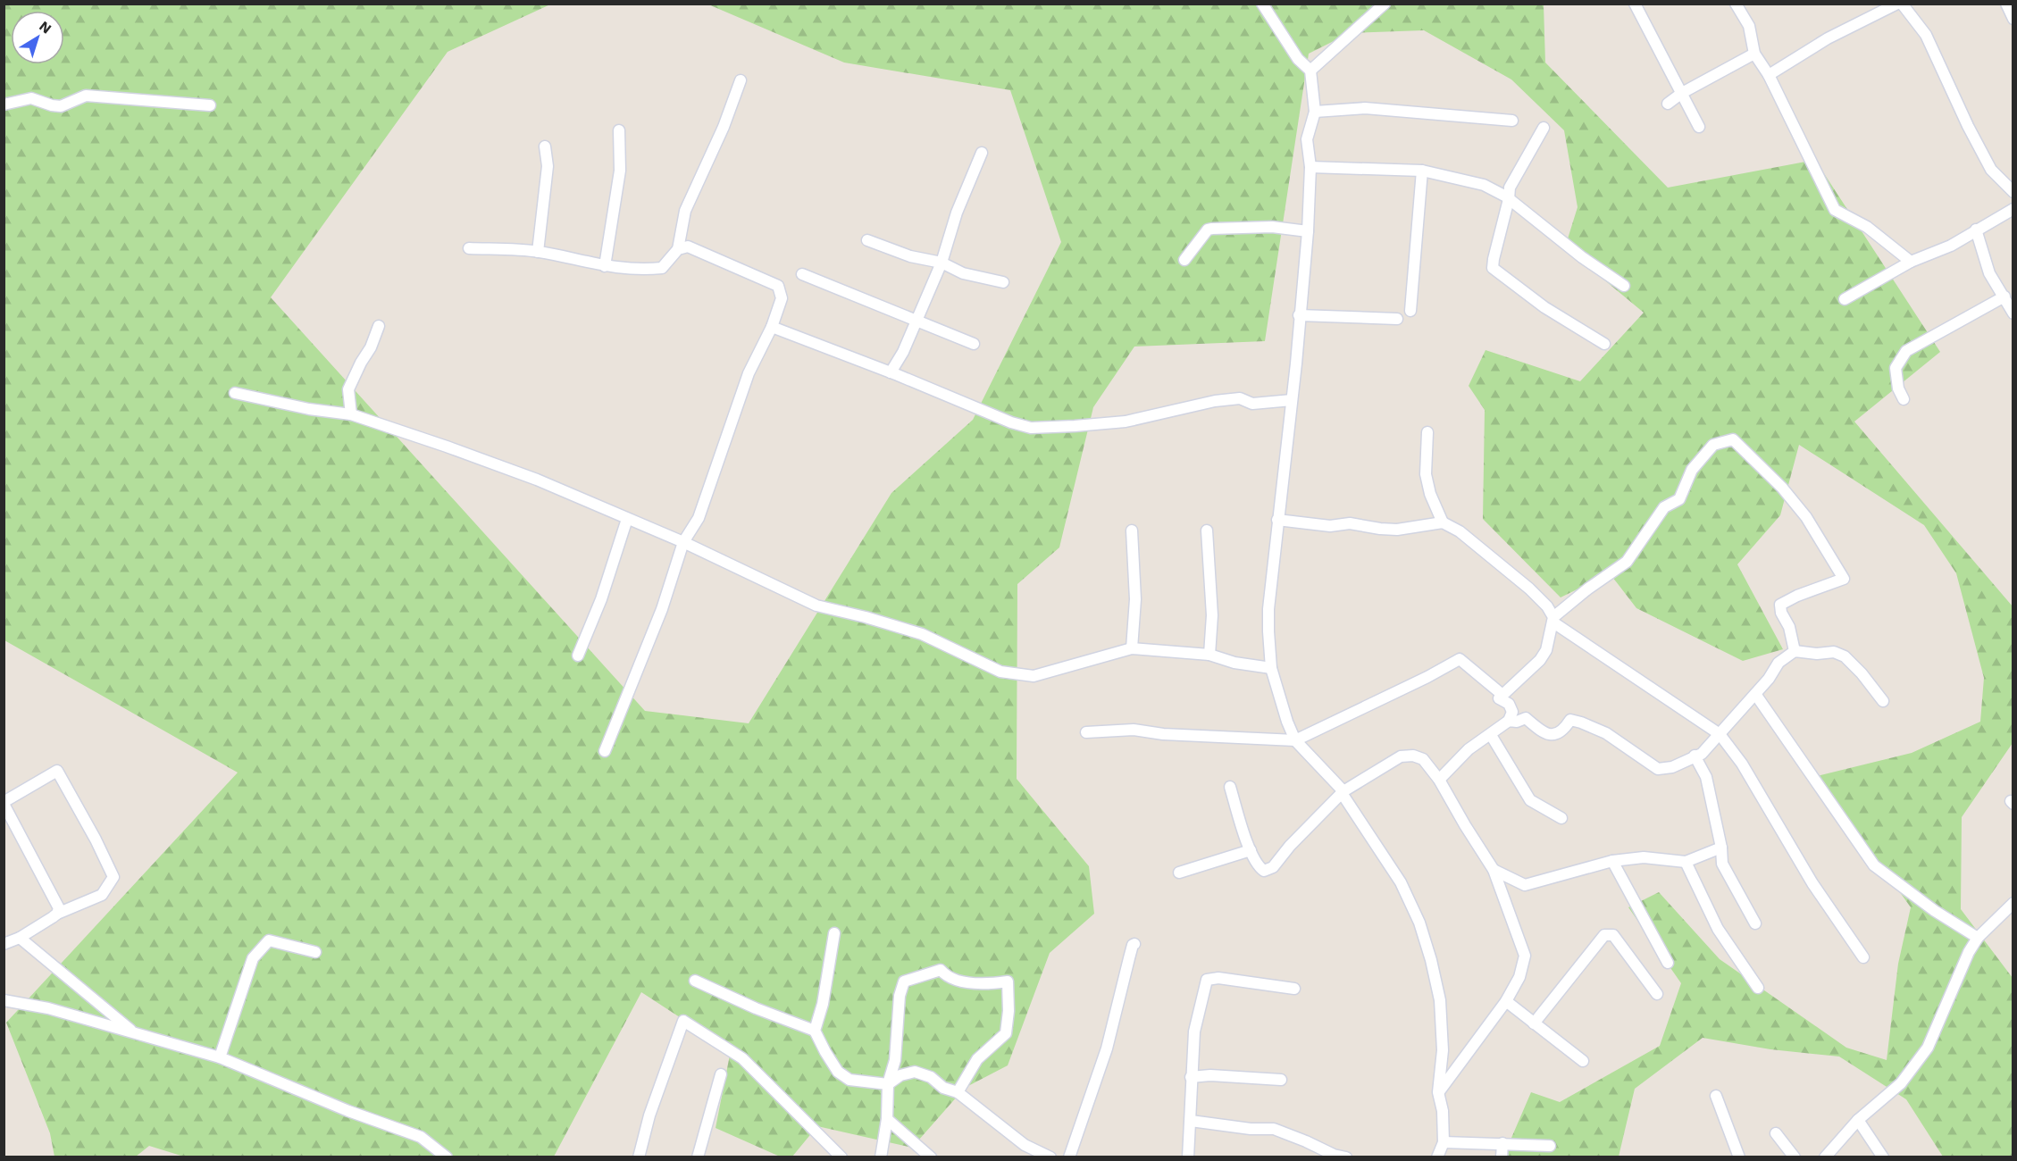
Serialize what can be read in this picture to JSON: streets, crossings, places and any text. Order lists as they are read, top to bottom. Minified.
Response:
{"north":"top right"}
